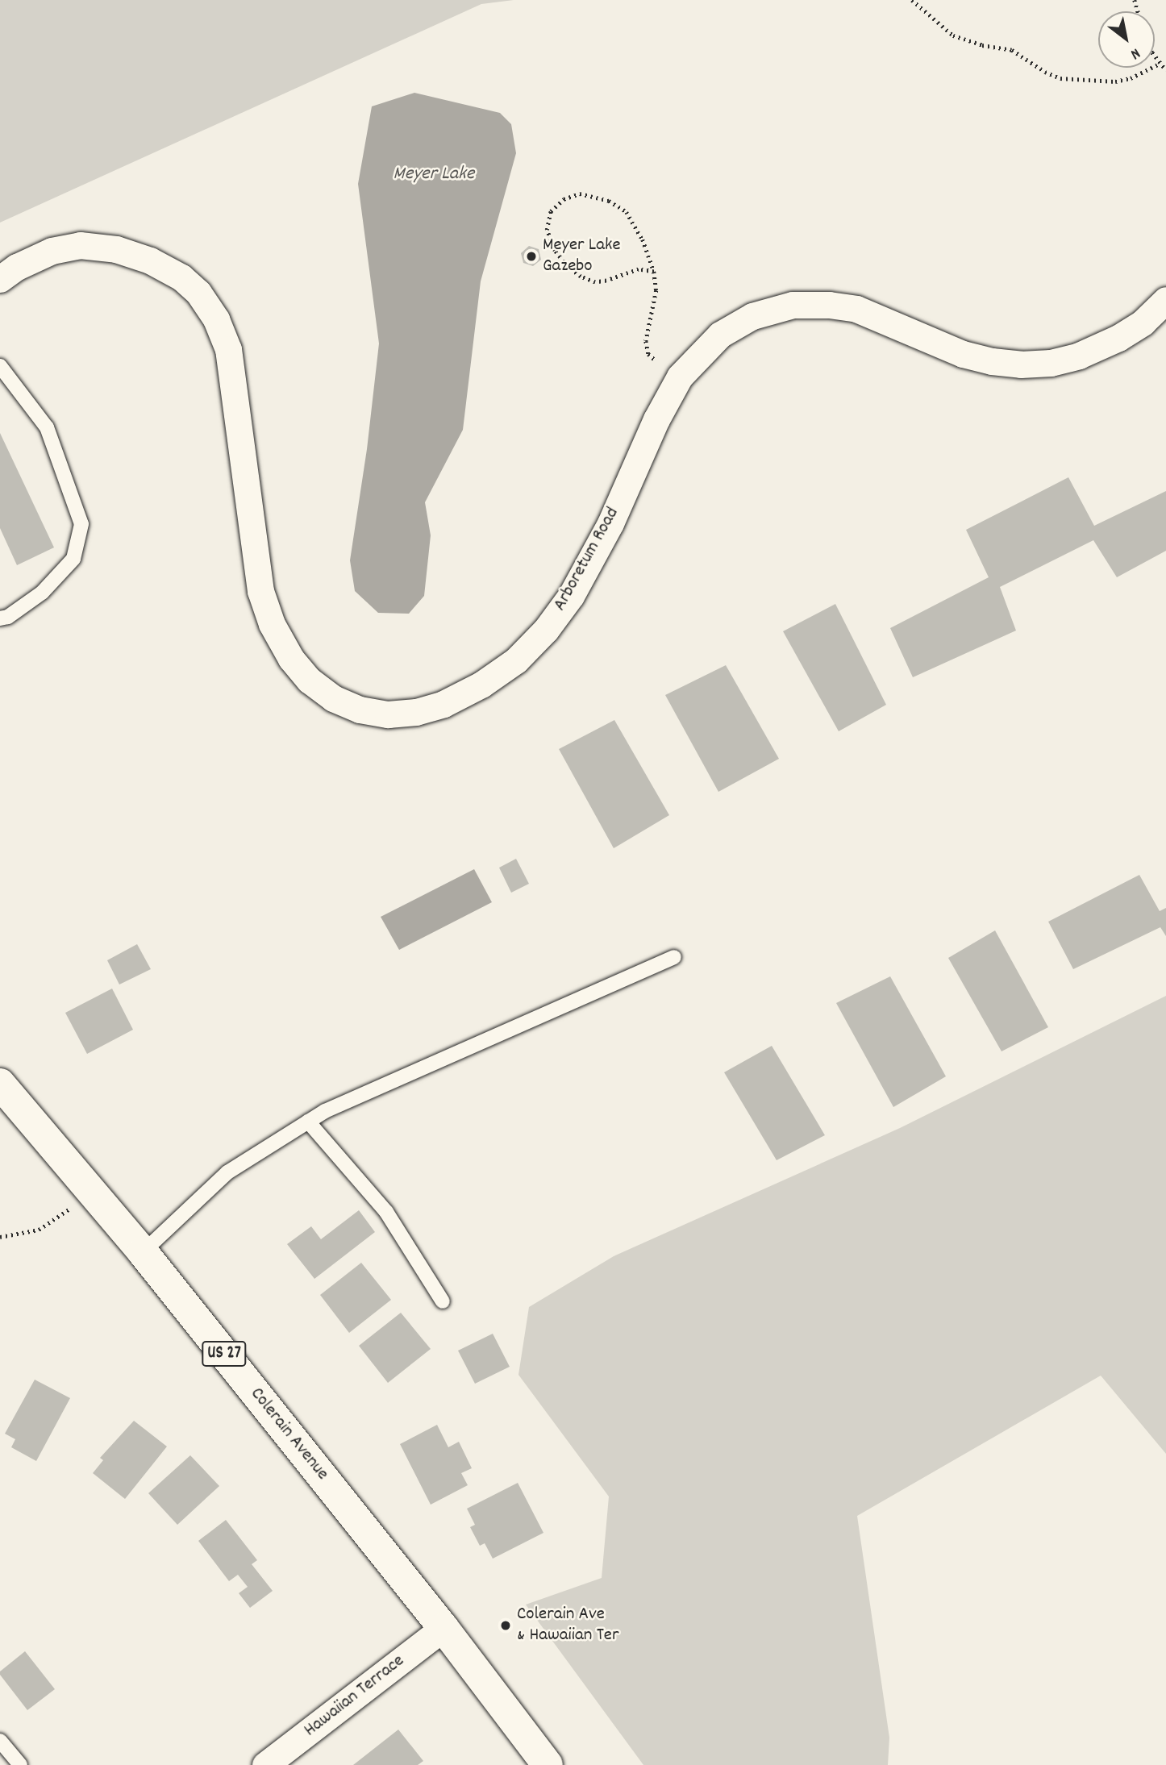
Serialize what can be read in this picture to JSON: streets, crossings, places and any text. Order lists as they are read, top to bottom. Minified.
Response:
{"streets":{"main road":["US 27","Colerain Avenue"],"street":["Arboretum Road","Hawaiian Terrace"]},"crossings":[["Colerain Avenue","Hawaiian Terrace"]],"water":["Meyer Lake"],"places":["Meyer Lake Gazebo","Colerain Ave & Hawaiian Ter"],"north":"bottom right"}
